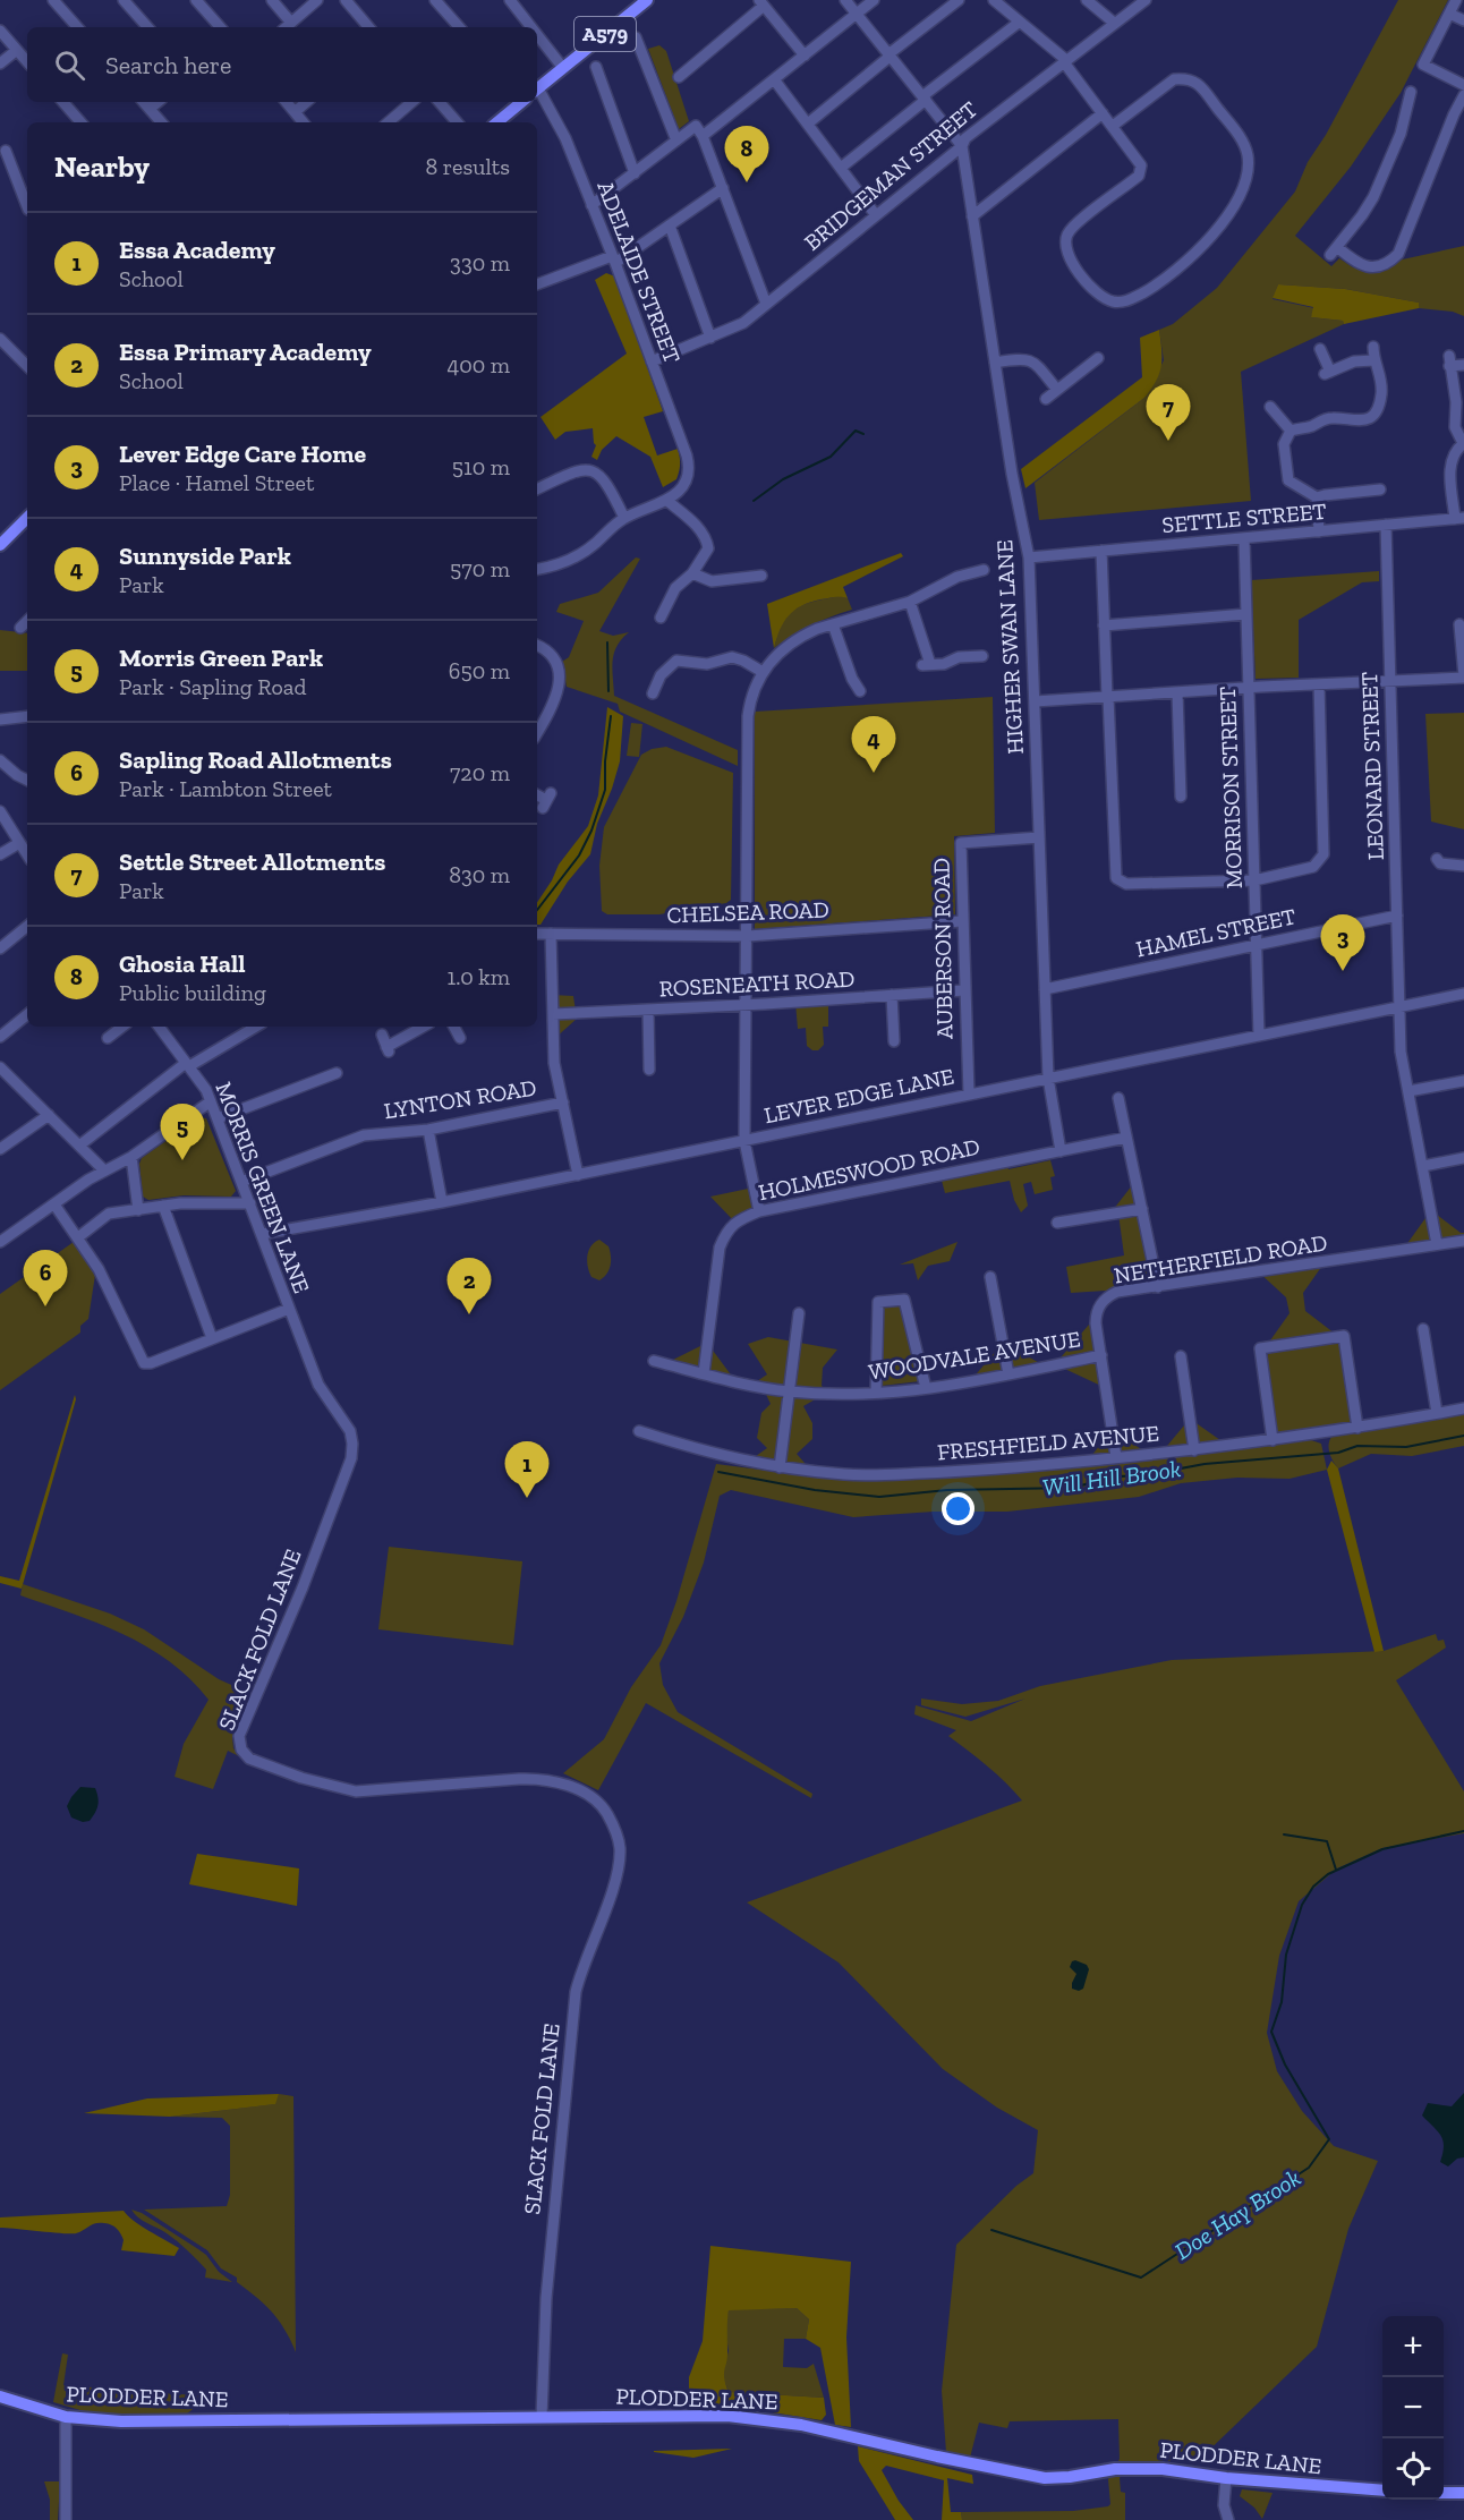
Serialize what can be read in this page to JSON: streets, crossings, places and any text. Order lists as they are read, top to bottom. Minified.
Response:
{"streets":{"main road":["A579","PLODDER LANE"],"street":["BRIDGEMAN STREET","ADELAIDE STREET","SETTLE STREET","HIGHER SWAN LANE","LEONARD STREET","MORRISON STREET","CHELSEA ROAD","HAMEL STREET","AUBERSON ROAD","ROSENEATH ROAD","LEVER EDGE LANE","LYNTON ROAD","HOLMESWOOD ROAD","MORRIS GREEN LANE","NETHERFIELD ROAD","WOODVALE AVENUE","FRESHFIELD AVENUE","SLACK FOLD LANE"]},"crossings":[["BRIDGEMAN STREET","ADELAIDE STREET"],["BRIDGEMAN STREET","HIGHER SWAN LANE"],["SETTLE STREET","HIGHER SWAN LANE"],["SETTLE STREET","LEONARD STREET"],["SETTLE STREET","MORRISON STREET"],["HIGHER SWAN LANE","HAMEL STREET"],["HIGHER SWAN LANE","AUBERSON ROAD"],["HIGHER SWAN LANE","LEVER EDGE LANE"],["HIGHER SWAN LANE","HOLMESWOOD ROAD"],["LEONARD STREET","HAMEL STREET"],["LEONARD STREET","LEVER EDGE LANE"],["LEONARD STREET","NETHERFIELD ROAD"],["MORRISON STREET","HAMEL STREET"],["MORRISON STREET","LEVER EDGE LANE"],["CHELSEA ROAD","AUBERSON ROAD"],["AUBERSON ROAD","ROSENEATH ROAD"],["AUBERSON ROAD","LEVER EDGE LANE"],["LEVER EDGE LANE","MORRIS GREEN LANE"],["LYNTON ROAD","MORRIS GREEN LANE"],["HOLMESWOOD ROAD","WOODVALE AVENUE"],["MORRIS GREEN LANE","SLACK FOLD LANE"],["NETHERFIELD ROAD","WOODVALE AVENUE"],["NETHERFIELD ROAD","FRESHFIELD AVENUE"],["SLACK FOLD LANE","PLODDER LANE"]],"water":["Will Hill Brook","Doe Hay Brook"],"page":{"search":"Search here","heading":["Nearby","8 results"],"pins":["8","7","4","3","5","6","2","1"],"list":[{"mark":"1","name":"Essa Academy","note":"School","value":"330 m"},{"mark":"2","name":"Essa Primary Academy","note":"School","value":"400 m"},{"mark":"3","name":"Lever Edge Care Home","note":"Place · Hamel Street","value":"510 m"},{"mark":"4","name":"Sunnyside Park","note":"Park","value":"570 m"},{"mark":"5","name":"Morris Green Park","note":"Park · Sapling Road","value":"650 m"},{"mark":"6","name":"Sapling Road Allotments","note":"Park · Lambton Street","value":"720 m"},{"mark":"7","name":"Settle Street Allotments","note":"Park","value":"830 m"},{"mark":"8","name":"Ghosia Hall","note":"Public building","value":"1.0 km"}],"map_buttons":["+","−"]}}
